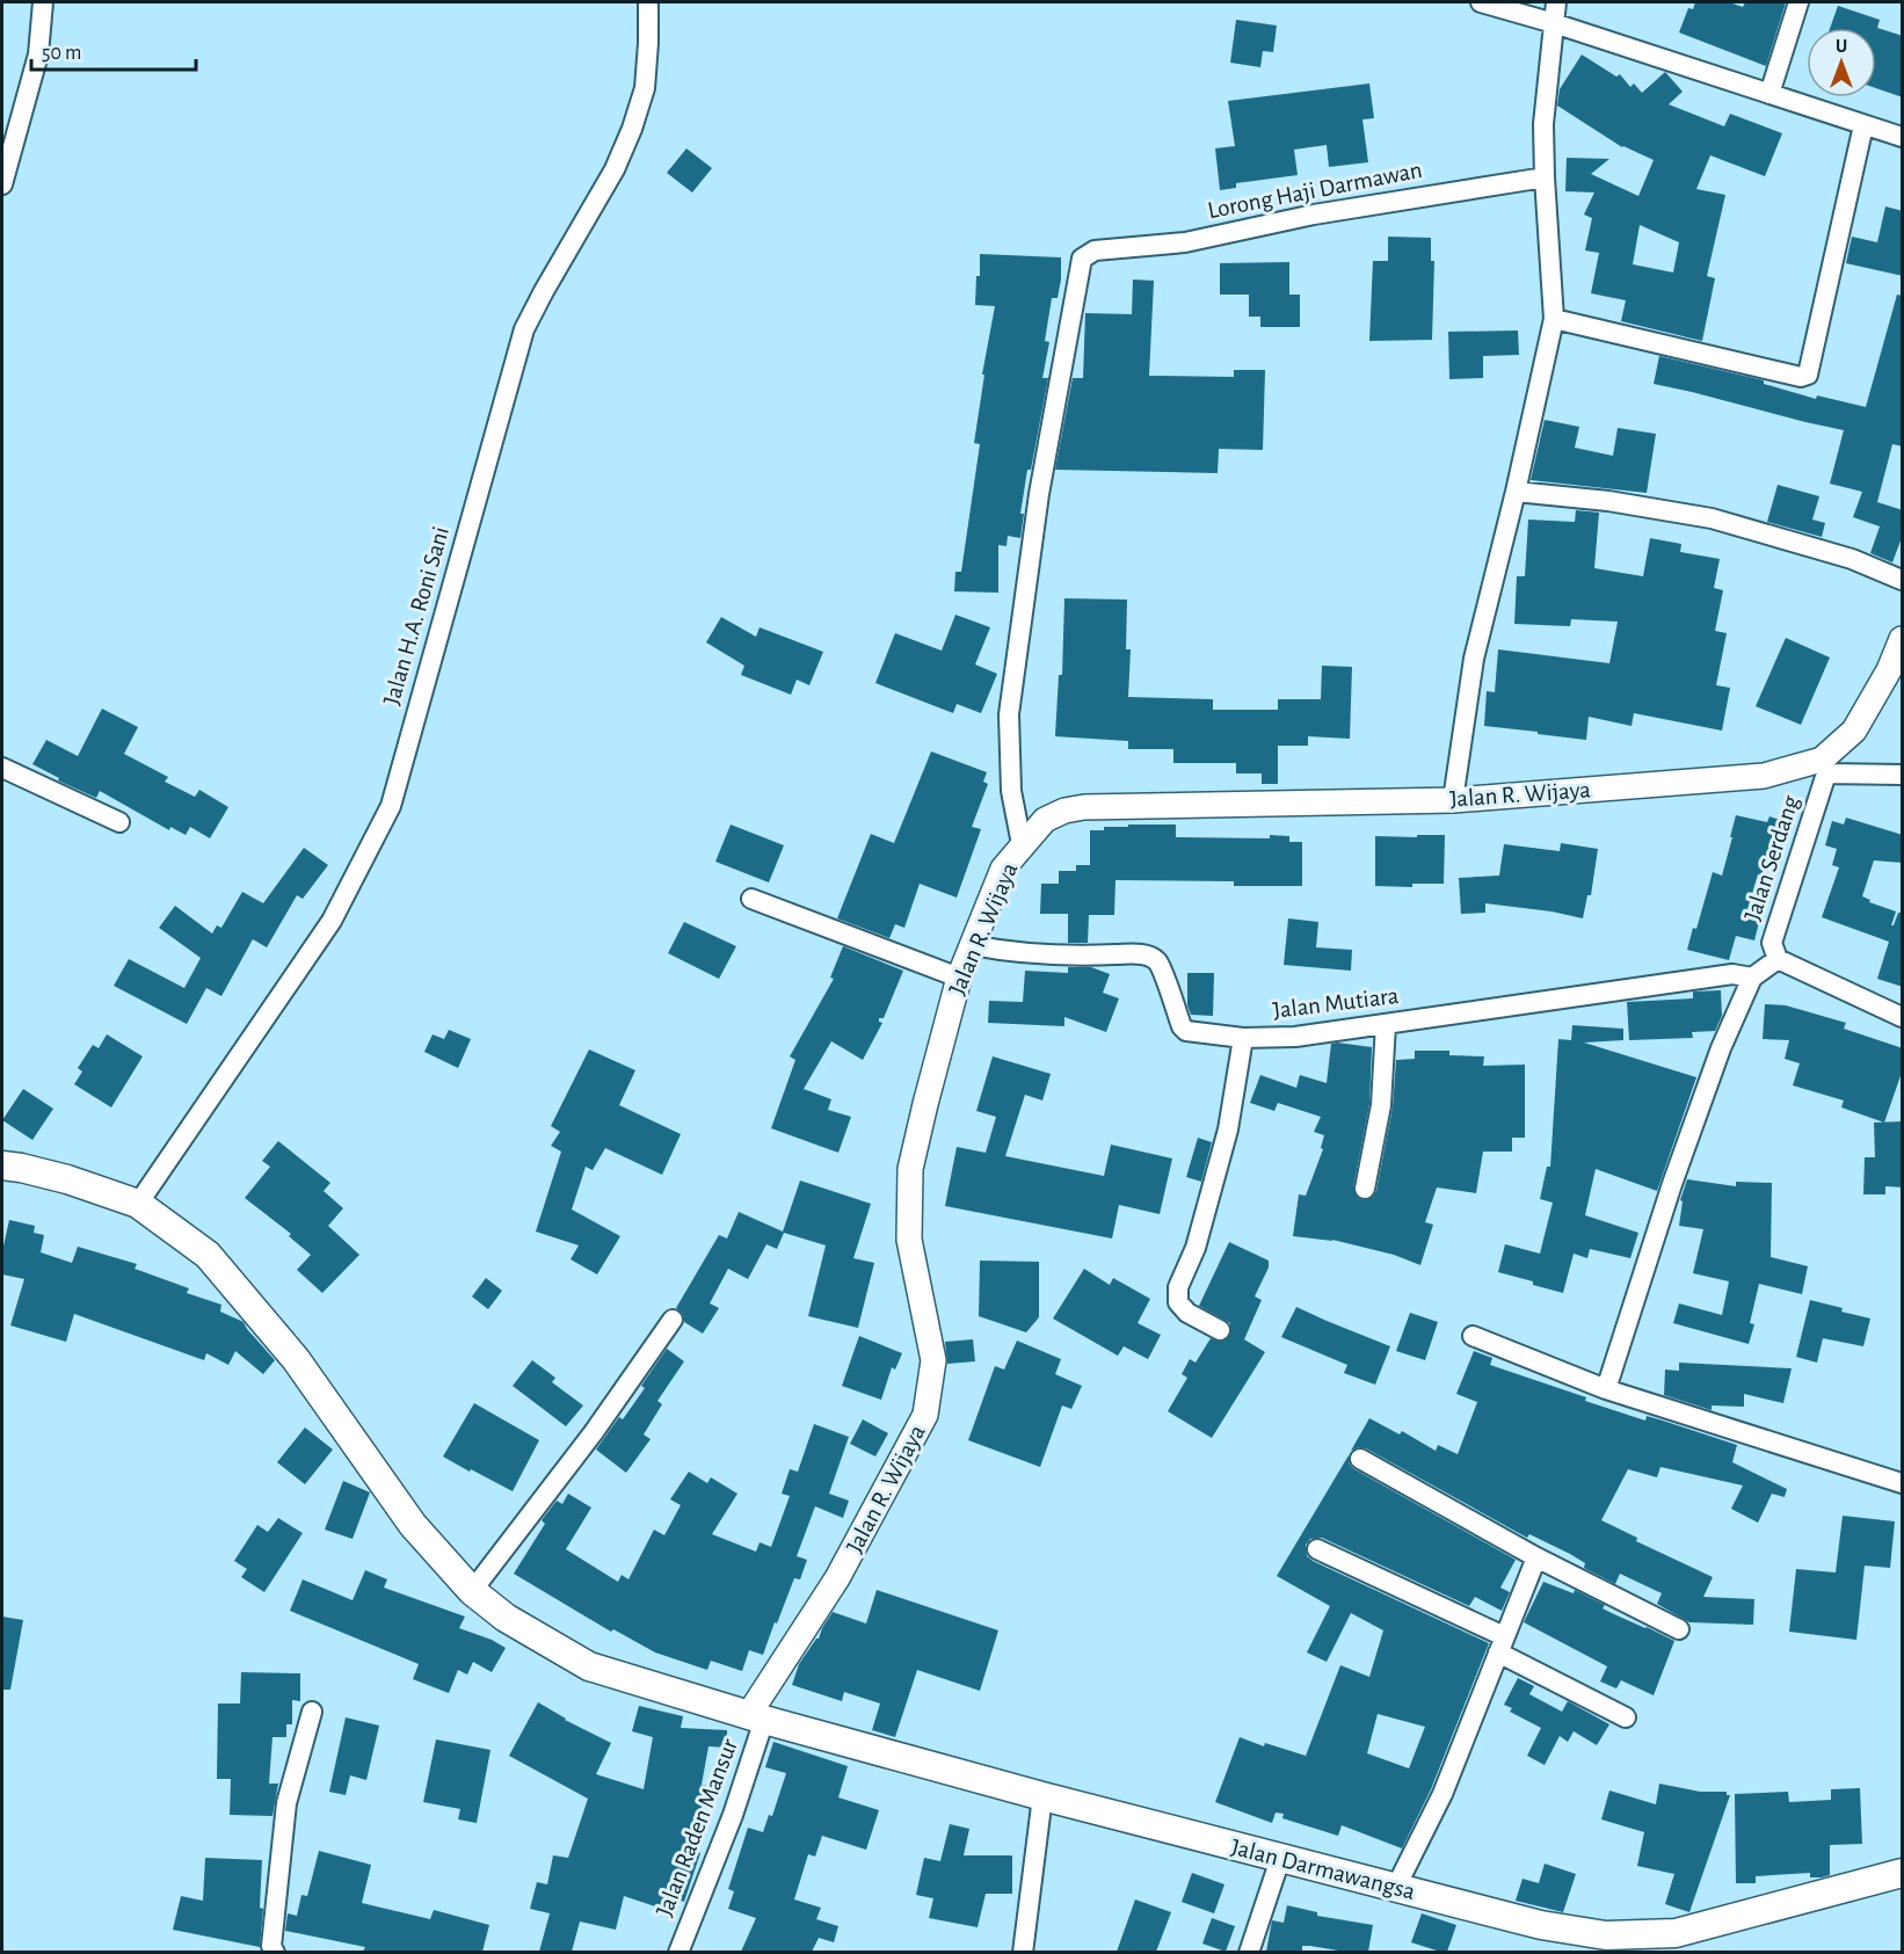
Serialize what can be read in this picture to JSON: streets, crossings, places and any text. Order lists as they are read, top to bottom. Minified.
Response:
{"streets":{"main road":["Jalan Darmawangsa"],"street":["Lorong Haji Darmawan","Jalan H.A. Roni Sani","Jalan R. Wijaya","Jalan Serdang","Jalan Mutiara","Jalan Raden Mansur"]},"crossings":[["Lorong Haji Darmawan","Jalan R. Wijaya"],["Jalan H.A. Roni Sani","Jalan Darmawangsa"],["Jalan R. Wijaya","Jalan Serdang"],["Jalan R. Wijaya","Jalan Mutiara"],["Jalan R. Wijaya","Jalan Raden Mansur"],["Jalan R. Wijaya","Jalan Darmawangsa"],["Jalan Raden Mansur","Jalan Darmawangsa"]],"scale_bar":"50 m","north":"top"}
